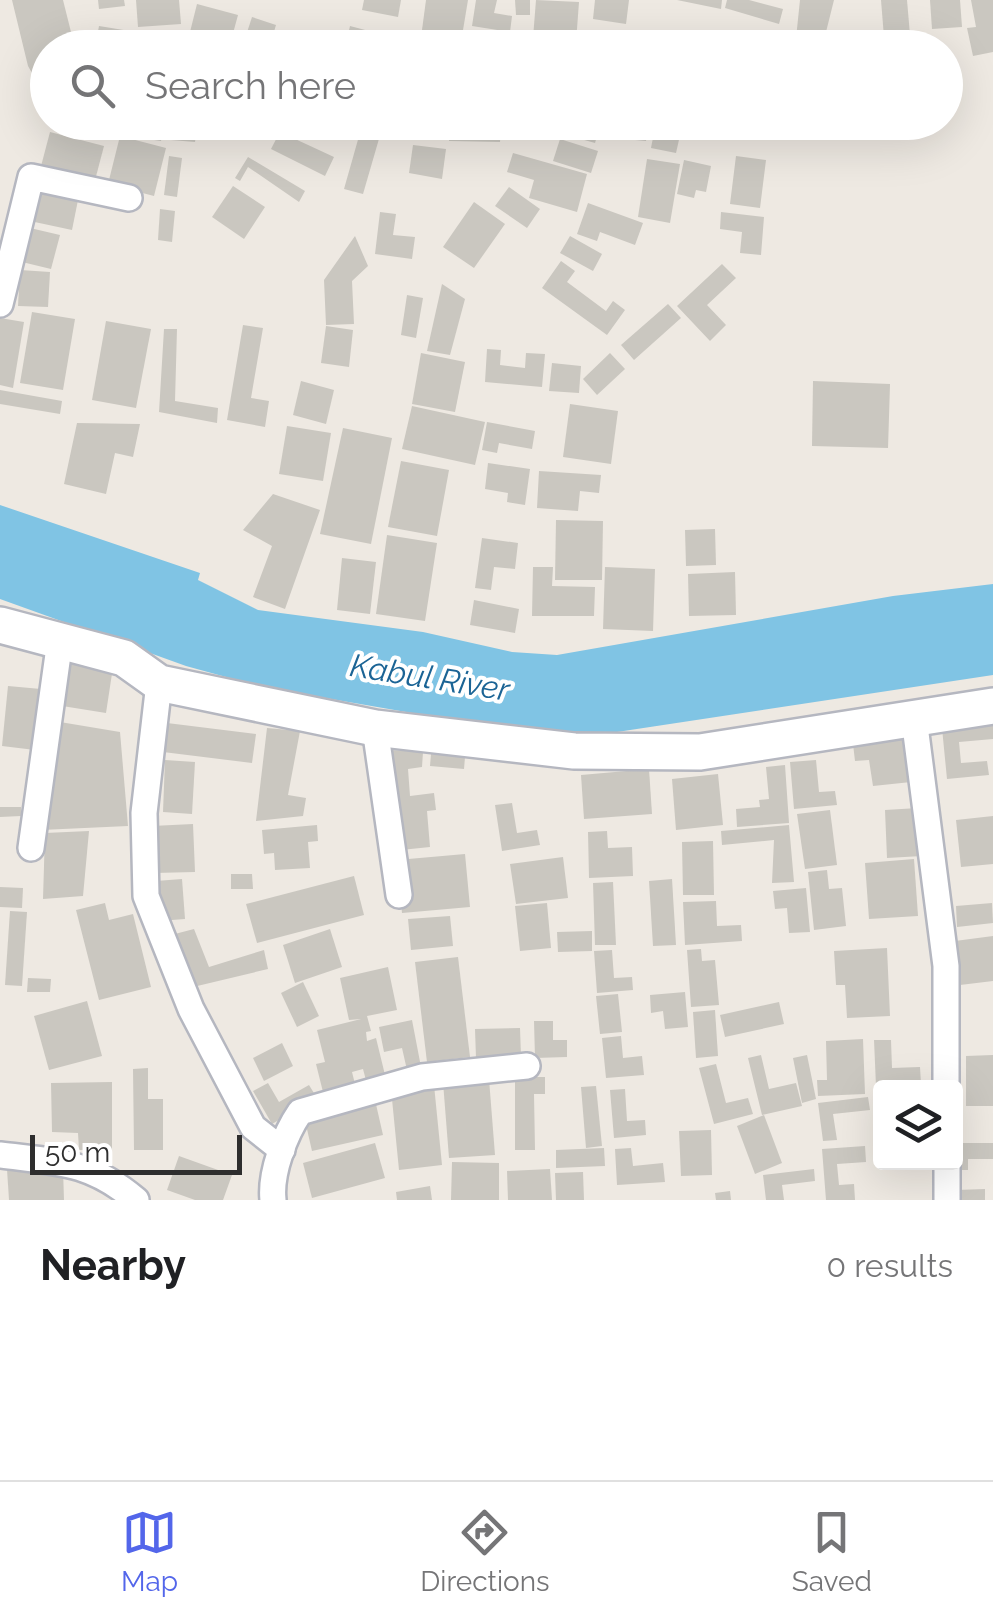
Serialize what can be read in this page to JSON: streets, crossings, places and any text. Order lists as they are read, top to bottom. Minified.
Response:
{"water":["Kabul River"],"scale_bar":"50 m","page":{"search":"Search here","scale":"50 m","heading":["Nearby","0 results"],"nav":["Map","Directions","Saved"]}}
